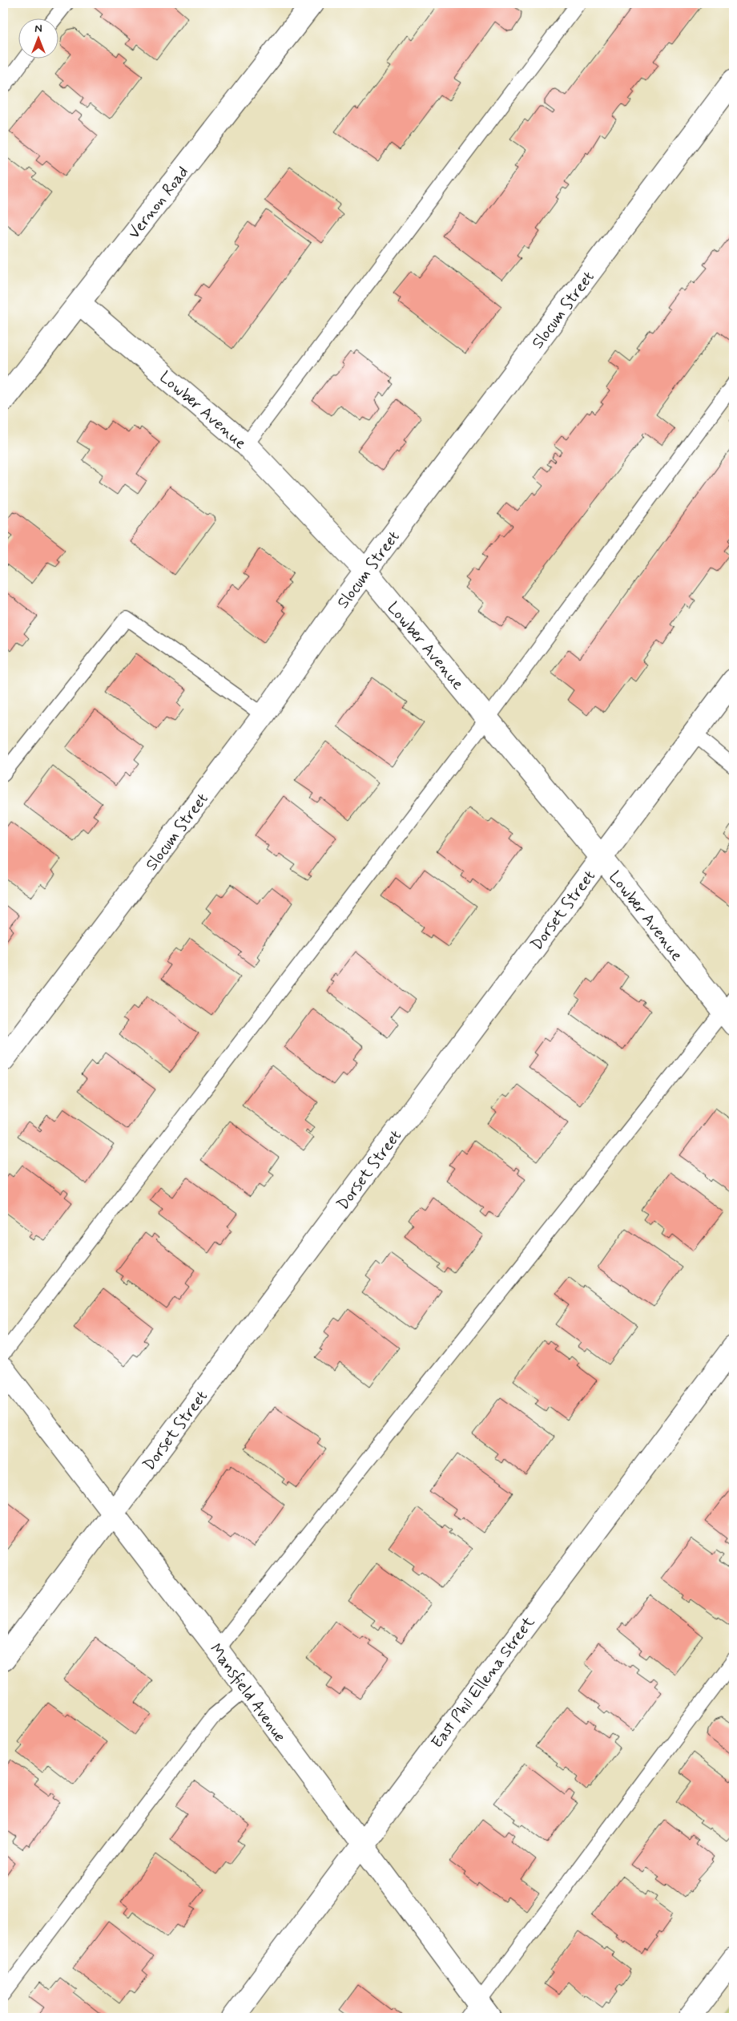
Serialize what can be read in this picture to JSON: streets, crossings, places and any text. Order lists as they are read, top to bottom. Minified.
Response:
{"streets":{"street":["Vernon Road","Slocum Street","Lowber Avenue","Dorset Street","East Phil Ellena Street","Mansfield Avenue"]},"crossings":[["Vernon Road","Lowber Avenue"],["Slocum Street","Lowber Avenue"],["Lowber Avenue","Dorset Street"],["Dorset Street","Mansfield Avenue"],["East Phil Ellena Street","Mansfield Avenue"]],"north":"top"}
